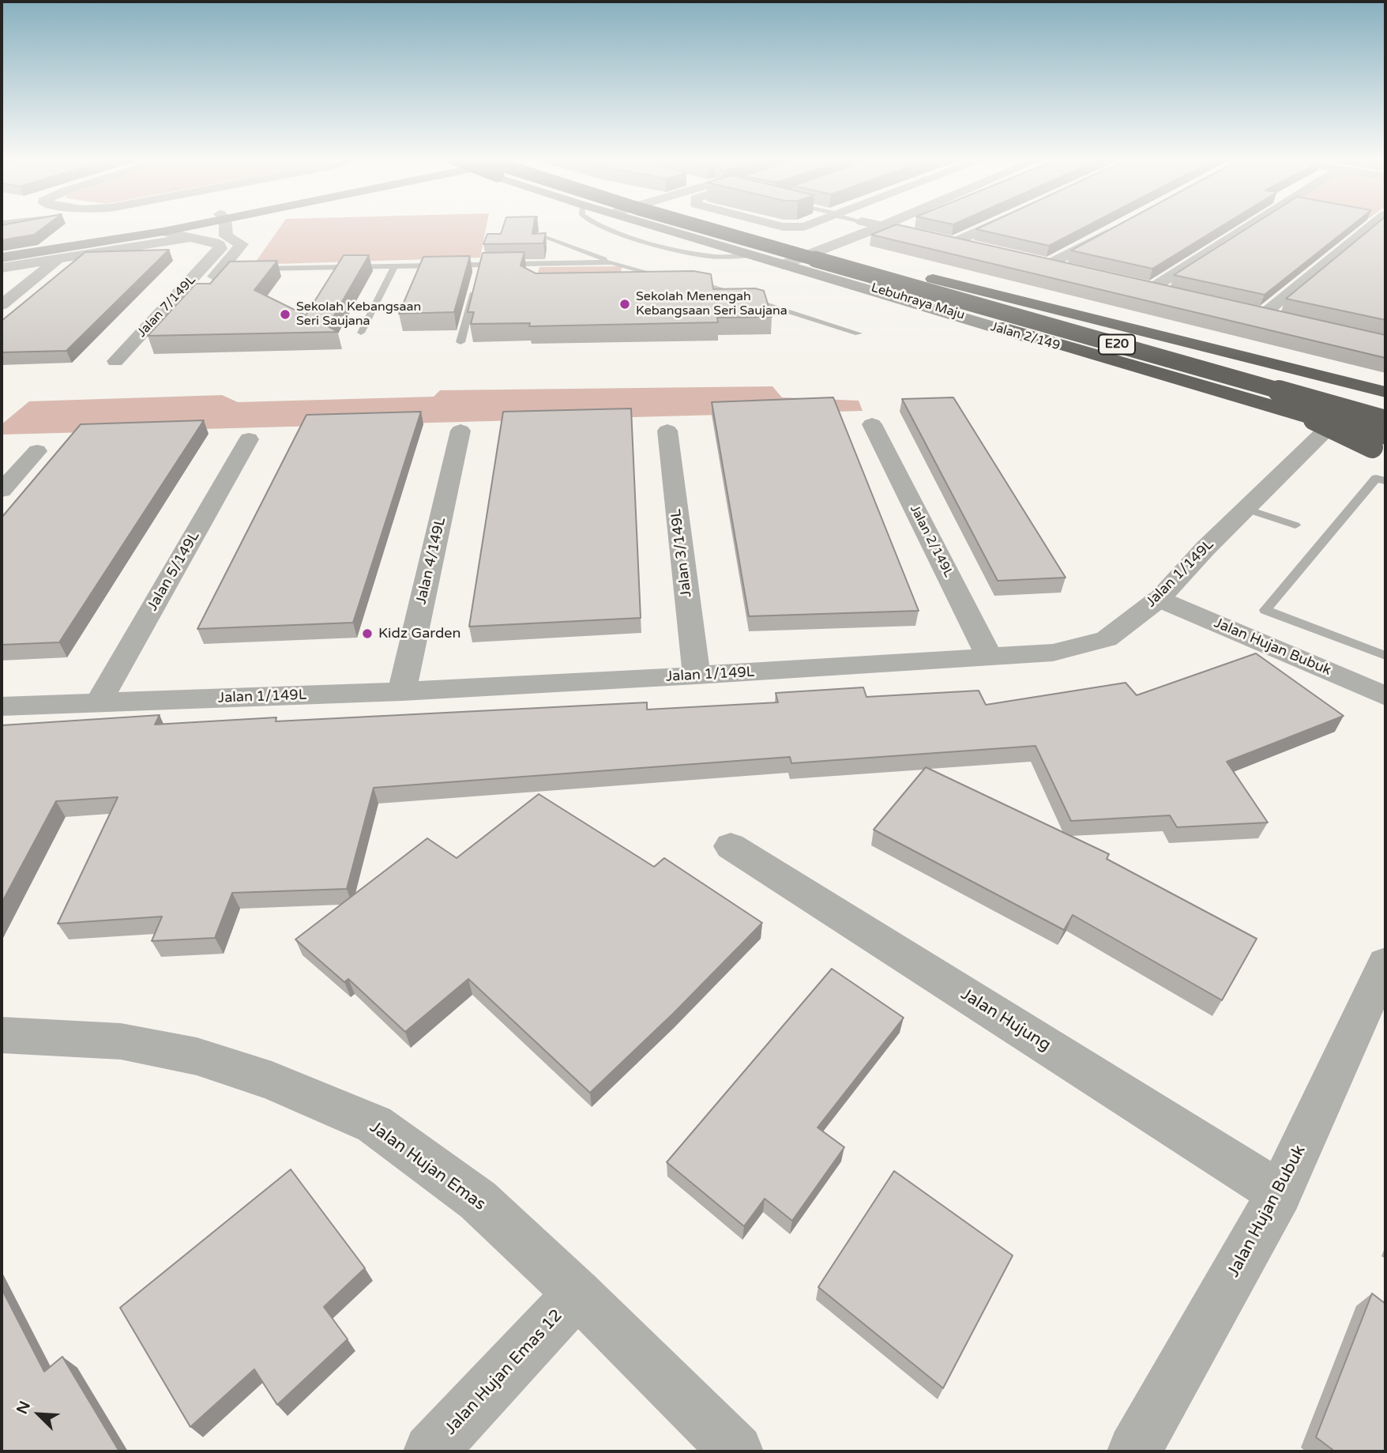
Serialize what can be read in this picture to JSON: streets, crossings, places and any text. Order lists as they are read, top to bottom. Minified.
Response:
{"streets":{"highway":["Lebuhraya Maju","E20"],"main road":["Jalan 2/149"],"street":["Jalan 7/149L","Jalan 2/149L","Jalan 3/149L","Jalan 4/149L","Jalan 5/149L","Jalan 1/149L","Jalan Hujan Bubuk","Jalan Hujung","Jalan Hujan Emas","Jalan Hujan Emas 12"]},"crossings":[["Lebuhraya Maju","Jalan 2/149"],["Lebuhraya Maju","Jalan 1/149L"],["Jalan 2/149","Jalan 1/149L"],["Jalan 2/149L","Jalan 1/149L"],["Jalan 3/149L","Jalan 1/149L"],["Jalan 4/149L","Jalan 1/149L"],["Jalan 5/149L","Jalan 1/149L"],["Jalan 1/149L","Jalan Hujan Bubuk"],["Jalan Hujan Bubuk","Jalan Hujung"],["Jalan Hujan Emas","Jalan Hujan Emas 12"]],"places":["Sekolah Menengah Kebangsaan Seri Saujana","Sekolah Kebangsaan Seri Saujana","Kidz Garden"],"north":"top left"}
